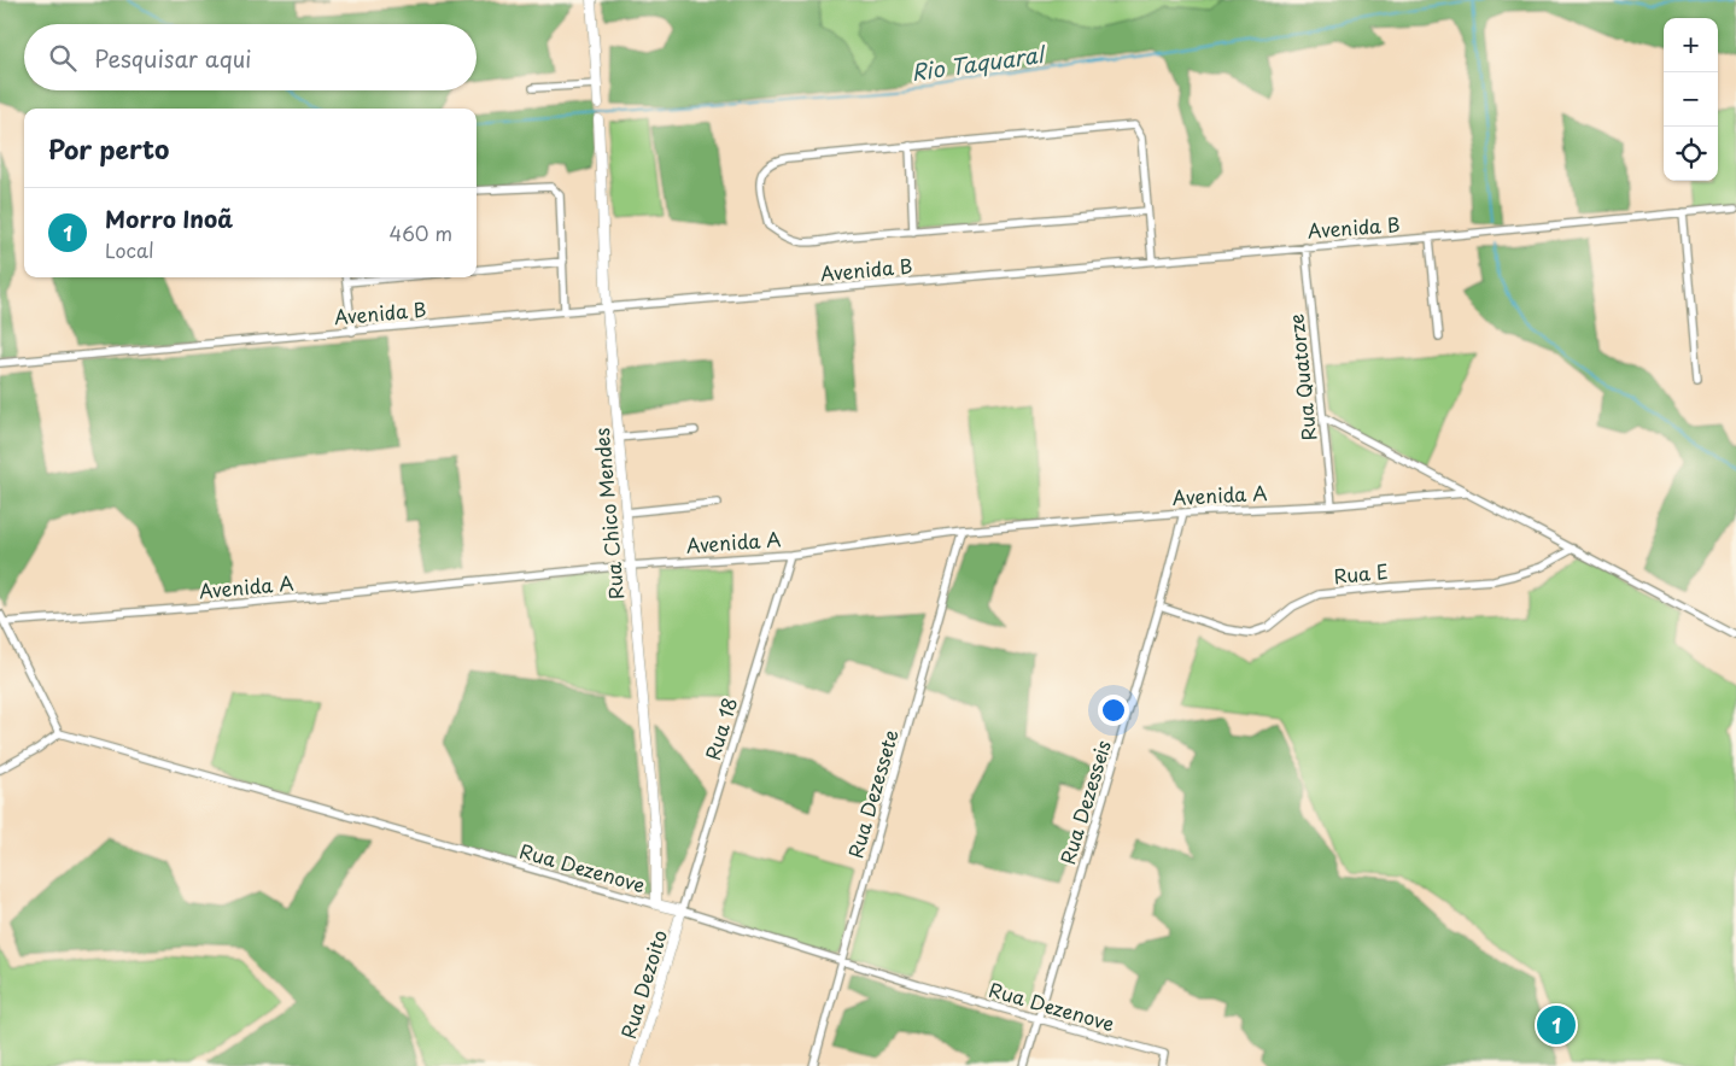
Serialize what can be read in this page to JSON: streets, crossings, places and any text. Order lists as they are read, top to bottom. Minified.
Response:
{"streets":{"main road":["Rua Chico Mendes","Rua Dezenove","Rua Dezoito"],"street":["Avenida B","Rua Quatorze","Avenida A","Rua E","Rua 18","Rua Dezessete","Rua Dezesseis"]},"crossings":[["Avenida B","Rua Quatorze"],["Avenida B","Rua Chico Mendes"],["Rua Quatorze","Avenida A"],["Avenida A","Rua Chico Mendes"],["Avenida A","Rua 18"],["Avenida A","Rua Dezessete"],["Avenida A","Rua Dezesseis"],["Rua Chico Mendes","Rua Dezenove"],["Rua E","Rua Dezesseis"],["Rua 18","Rua Dezenove"],["Rua 18","Rua Dezoito"],["Rua Dezessete","Rua Dezenove"],["Rua Dezesseis","Rua Dezenove"],["Rua Dezenove","Rua Dezoito"]],"water":["Rio Taquaral"],"page":{"map_buttons":["+","−"],"search":"Pesquisar aqui","heading":"Por perto","list":[{"mark":"1","name":"Morro Inoã","note":"Local","value":"460 m"}],"pins":"1"}}
